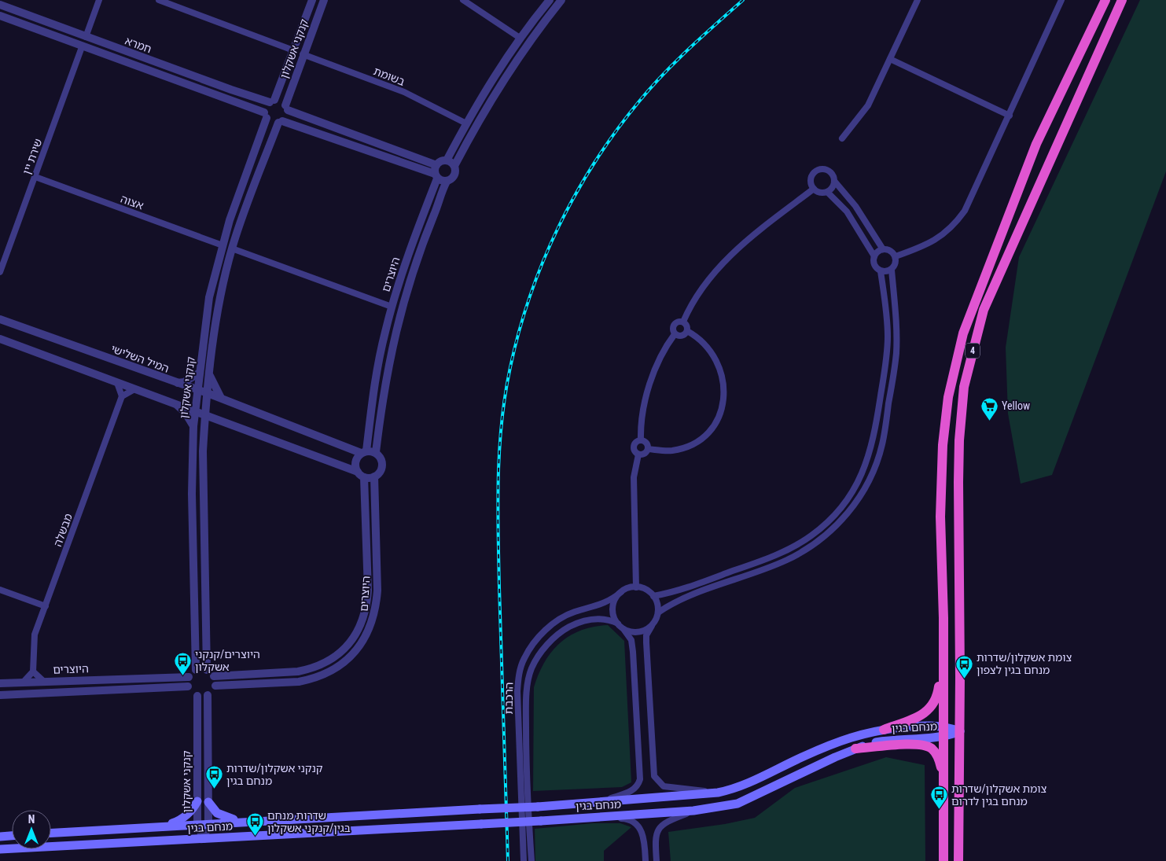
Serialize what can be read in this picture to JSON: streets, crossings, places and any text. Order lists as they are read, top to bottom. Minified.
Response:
{"streets":{"highway":["4"],"main road":["מנחם בגין"],"street":["חמרא","קנקני אשקלון","בשומת","שירת יין","אצוה","היוצרים","המיל השלישי","מבשלה","הרכבת"]},"crossings":[["חמרא","קנקני אשקלון"],["חמרא","שירת יין"],["קנקני אשקלון","בשומת"],["קנקני אשקלון","אצוה"],["קנקני אשקלון","היוצרים"],["קנקני אשקלון","המיל השלישי"],["קנקני אשקלון","מנחם בגין"],["שירת יין","אצוה"],["היוצרים","המיל השלישי"],["4","מנחם בגין"]],"places":{"supermarket":["Yellow"],"bus stop":["היוצרים/קנקני אשקלון","צומת אשקלון/שדרות מנחם בגין לצפון","קנקני אשקלון/שדרות מנחם בגין","צומת אשקלון/שדרות מנחם בגין לדרום","שדרות מנחם בגין/קנקני אשקלון"]},"north":"top"}
